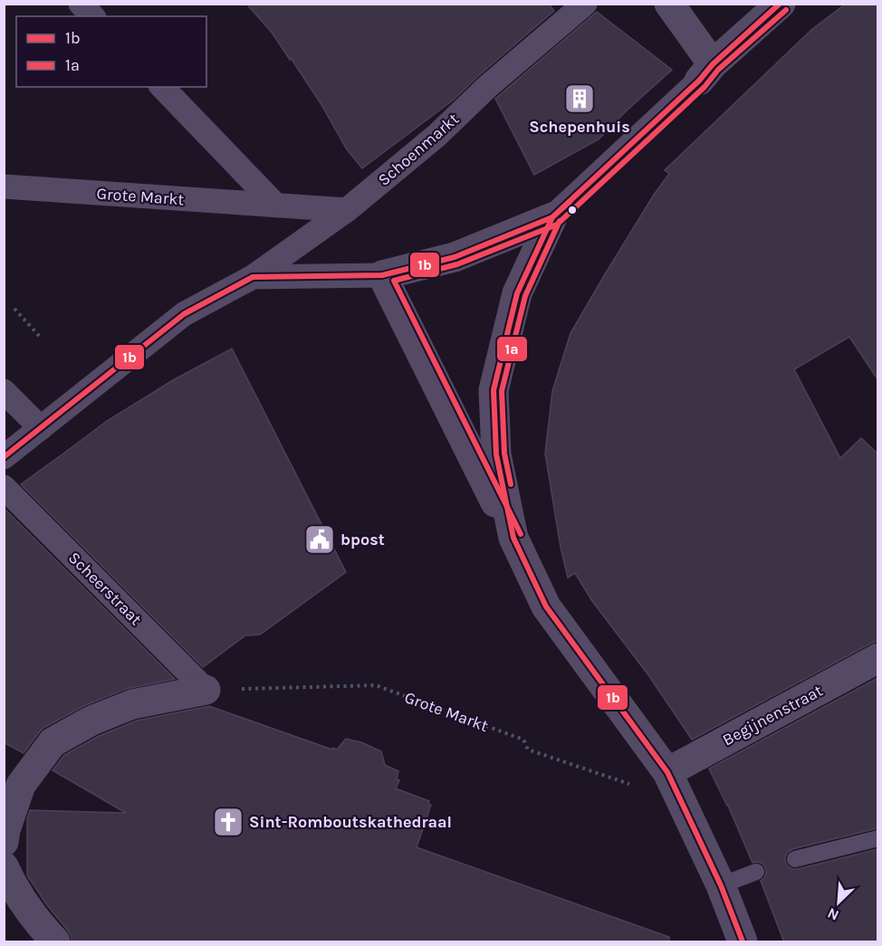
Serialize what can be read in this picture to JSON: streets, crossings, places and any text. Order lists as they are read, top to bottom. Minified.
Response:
{"streets":{"street":["Schoenmarkt","Grote Markt","Scheerstraat","Begijnenstraat"]},"crossings":[["Schoenmarkt","Grote Markt"],["Grote Markt","Scheerstraat"],["Grote Markt","Begijnenstraat"]],"places":{"building":["Schepenhuis"],"public building":["bpost"],"church":["Sint-Romboutskathedraal"]},"lines":["transit line 1b","transit line 1a"],"legend":["1b","1a"],"north":"bottom left"}
